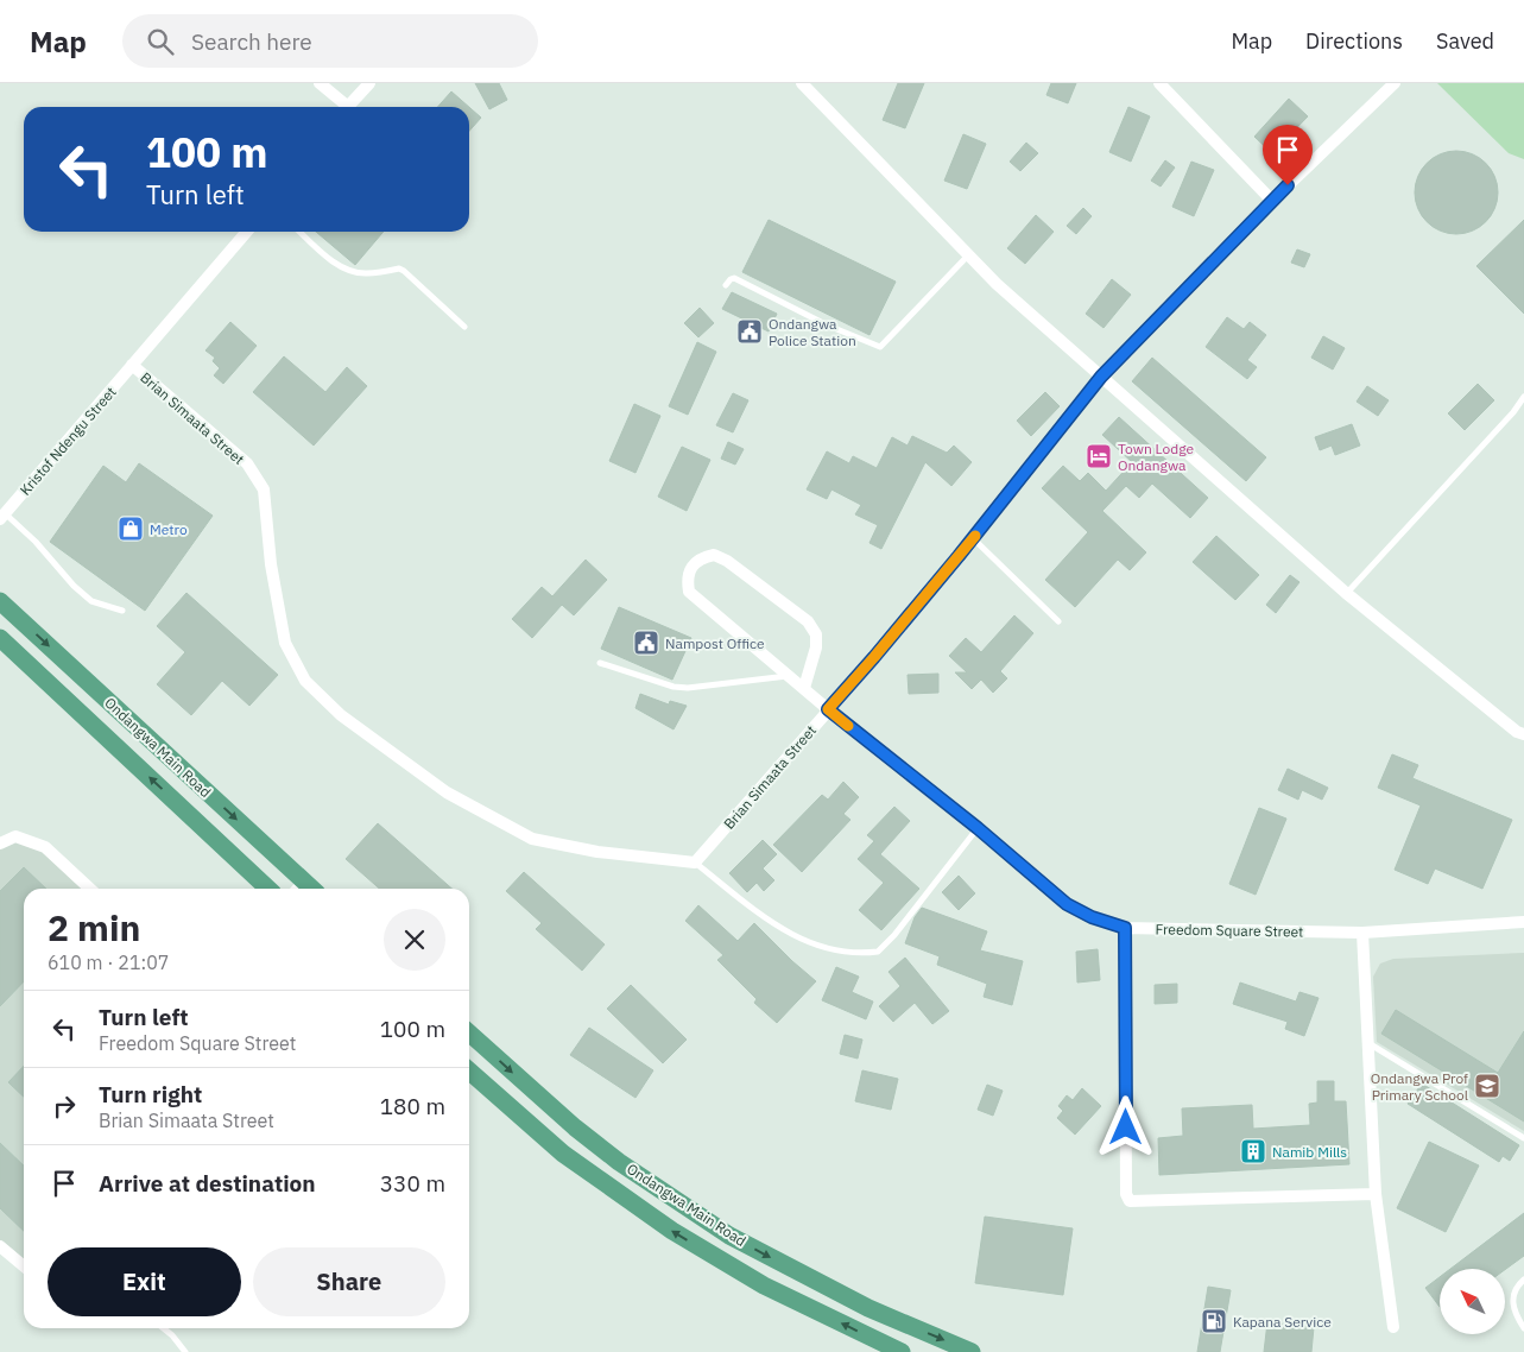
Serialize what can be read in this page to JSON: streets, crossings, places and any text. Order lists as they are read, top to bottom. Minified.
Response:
{"streets":{"main road":["Ondangwa Main Road"],"street":["Brian Simaata Street","Kristof Ndengu Street","Freedom Square Street"]},"crossings":[["Brian Simaata Street","Kristof Ndengu Street"],["Brian Simaata Street","Freedom Square Street"]],"places":{"public building":["Ondangwa Police Station","Nampost Office"],"hotel":["Town Lodge Ondangwa"],"shop":["Metro"],"school or university":["Ondangwa Prof Primary School"],"building":["Namib Mills"],"fuel station":["Kapana Service"]},"north":"top left","page":{"header":"Map","search":"Search here","nav":["Map","Directions","Saved"],"turn":["100 m","Turn left"],"heading":["2 min","610 m · 21:07"],"list":[{"name":"Turn left","note":"Freedom Square Street","value":"100 m"},{"name":"Turn right","note":"Brian Simaata Street","value":"180 m"},{"name":"Arrive at destination","value":"330 m"}],"buttons":["Exit","Share"]}}
